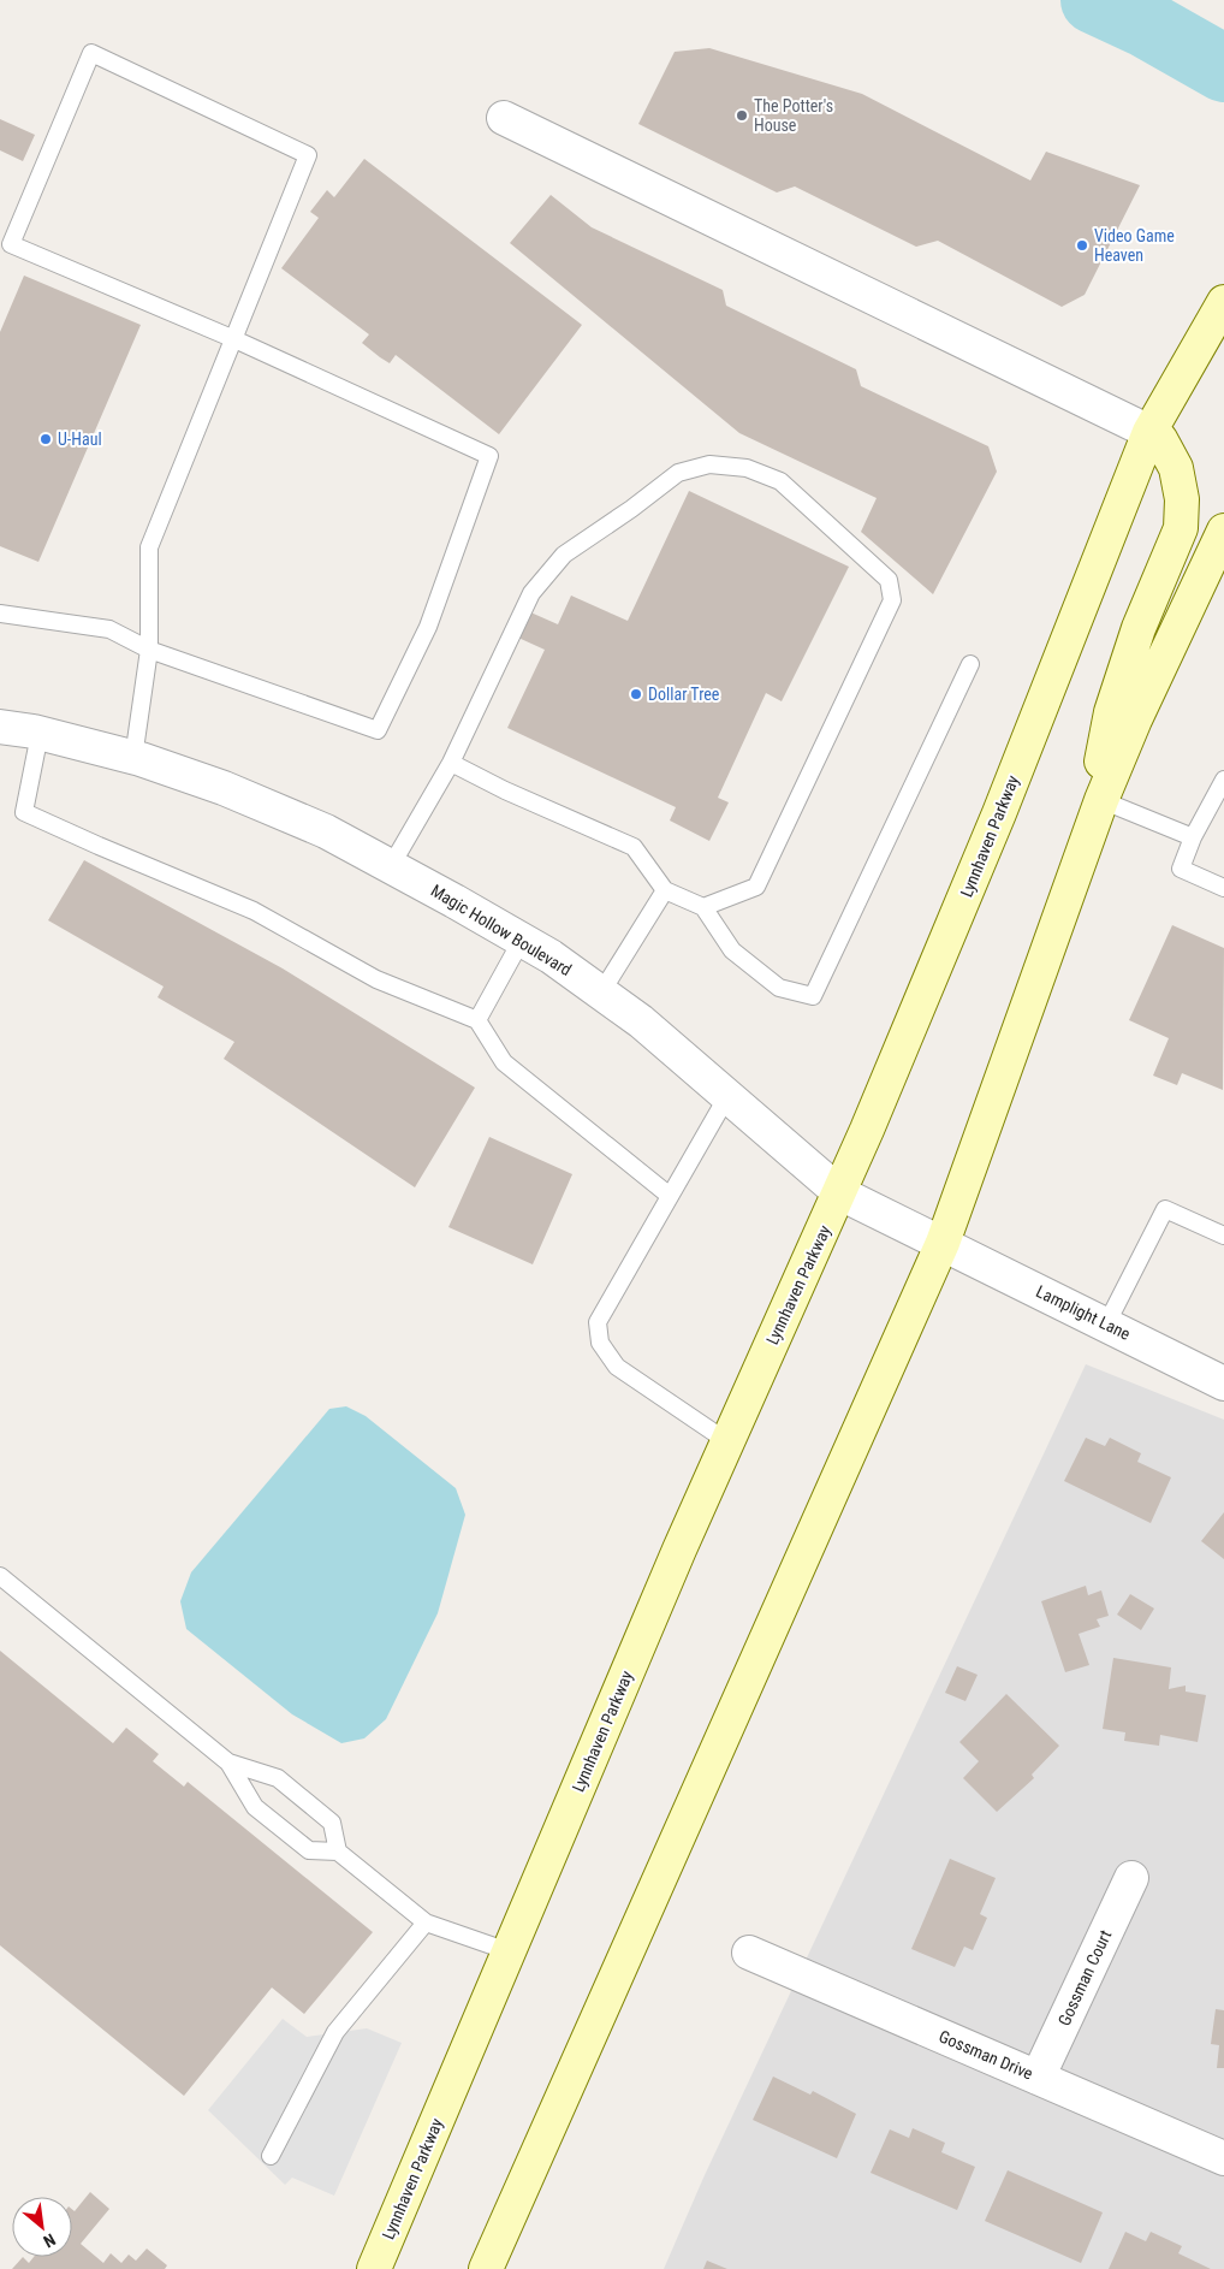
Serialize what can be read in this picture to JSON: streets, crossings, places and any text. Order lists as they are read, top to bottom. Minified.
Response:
{"streets":{"main road":["Lynnhaven Parkway"],"street":["Magic Hollow Boulevard","Lamplight Lane","Gossman Court","Gossman Drive"]},"crossings":[["Lynnhaven Parkway","Magic Hollow Boulevard"],["Magic Hollow Boulevard","Lamplight Lane"],["Gossman Court","Gossman Drive"]],"places":["The Potter's House","Video Game Heaven","U-Haul","Dollar Tree"],"north":"bottom right"}
